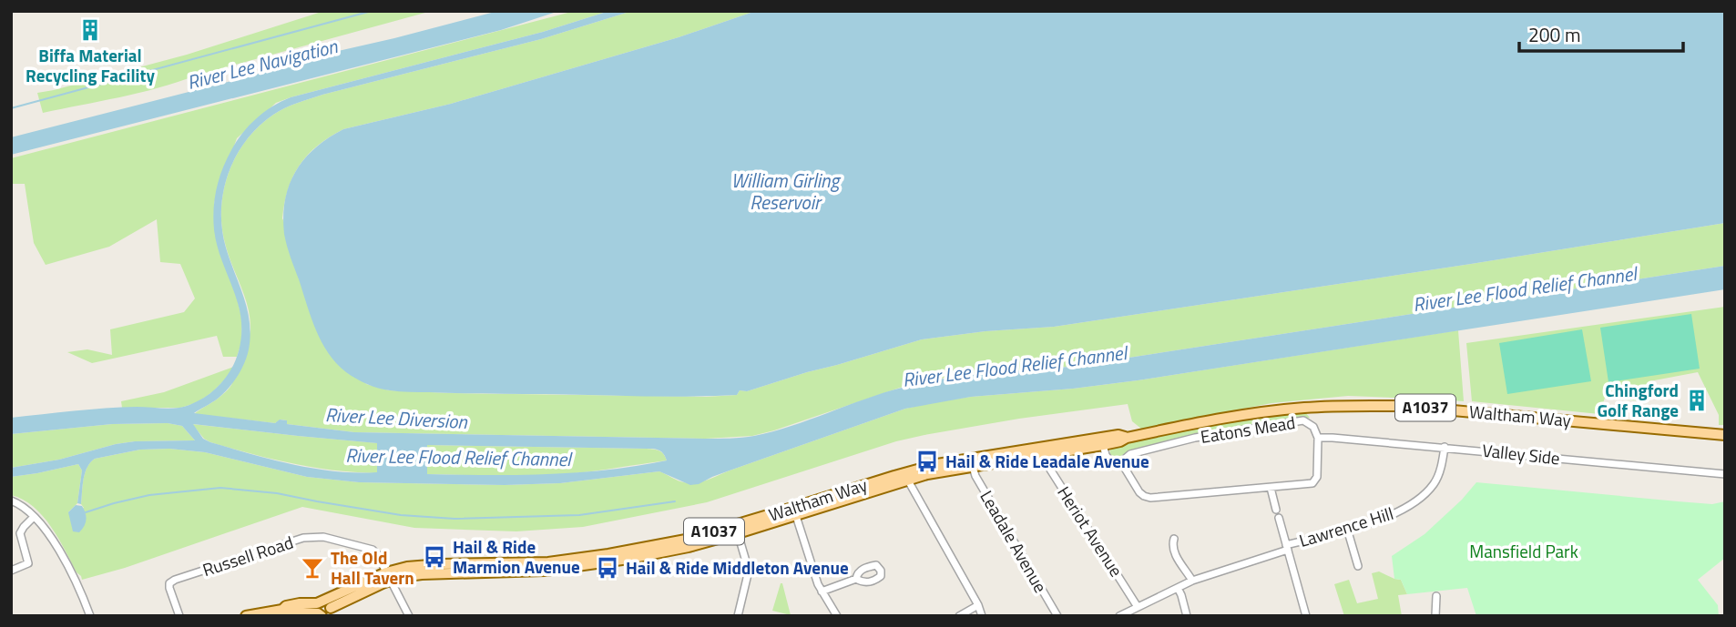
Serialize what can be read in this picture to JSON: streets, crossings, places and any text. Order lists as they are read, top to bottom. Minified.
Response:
{"streets":{"main road":["A1037","Waltham Way"],"street":["Eatons Mead","Valley Side","Lawrence Hill","Heriot Avenue","Leadale Avenue","Russell Road"]},"crossings":[["Waltham Way","Eatons Mead"],["Waltham Way","Heriot Avenue"],["Waltham Way","Leadale Avenue"],["Waltham Way","Russell Road"],["Eatons Mead","Valley Side"],["Valley Side","Lawrence Hill"],["Lawrence Hill","Heriot Avenue"]],"water":["River Lee Navigation","William Girling Reservoir","River Lee Flood Relief Channel","River Lee Diversion"],"parks":["Mansfield Park"],"places":{"building":["Biffa Material Recycling Facility","Chingford Golf Range"],"bus stop":["Hail & Ride Leadale Avenue","Hail & Ride Marmion Avenue","Hail & Ride Middleton Avenue"],"bar":["The Old Hall Tavern"]},"scale_bar":"200 m"}
